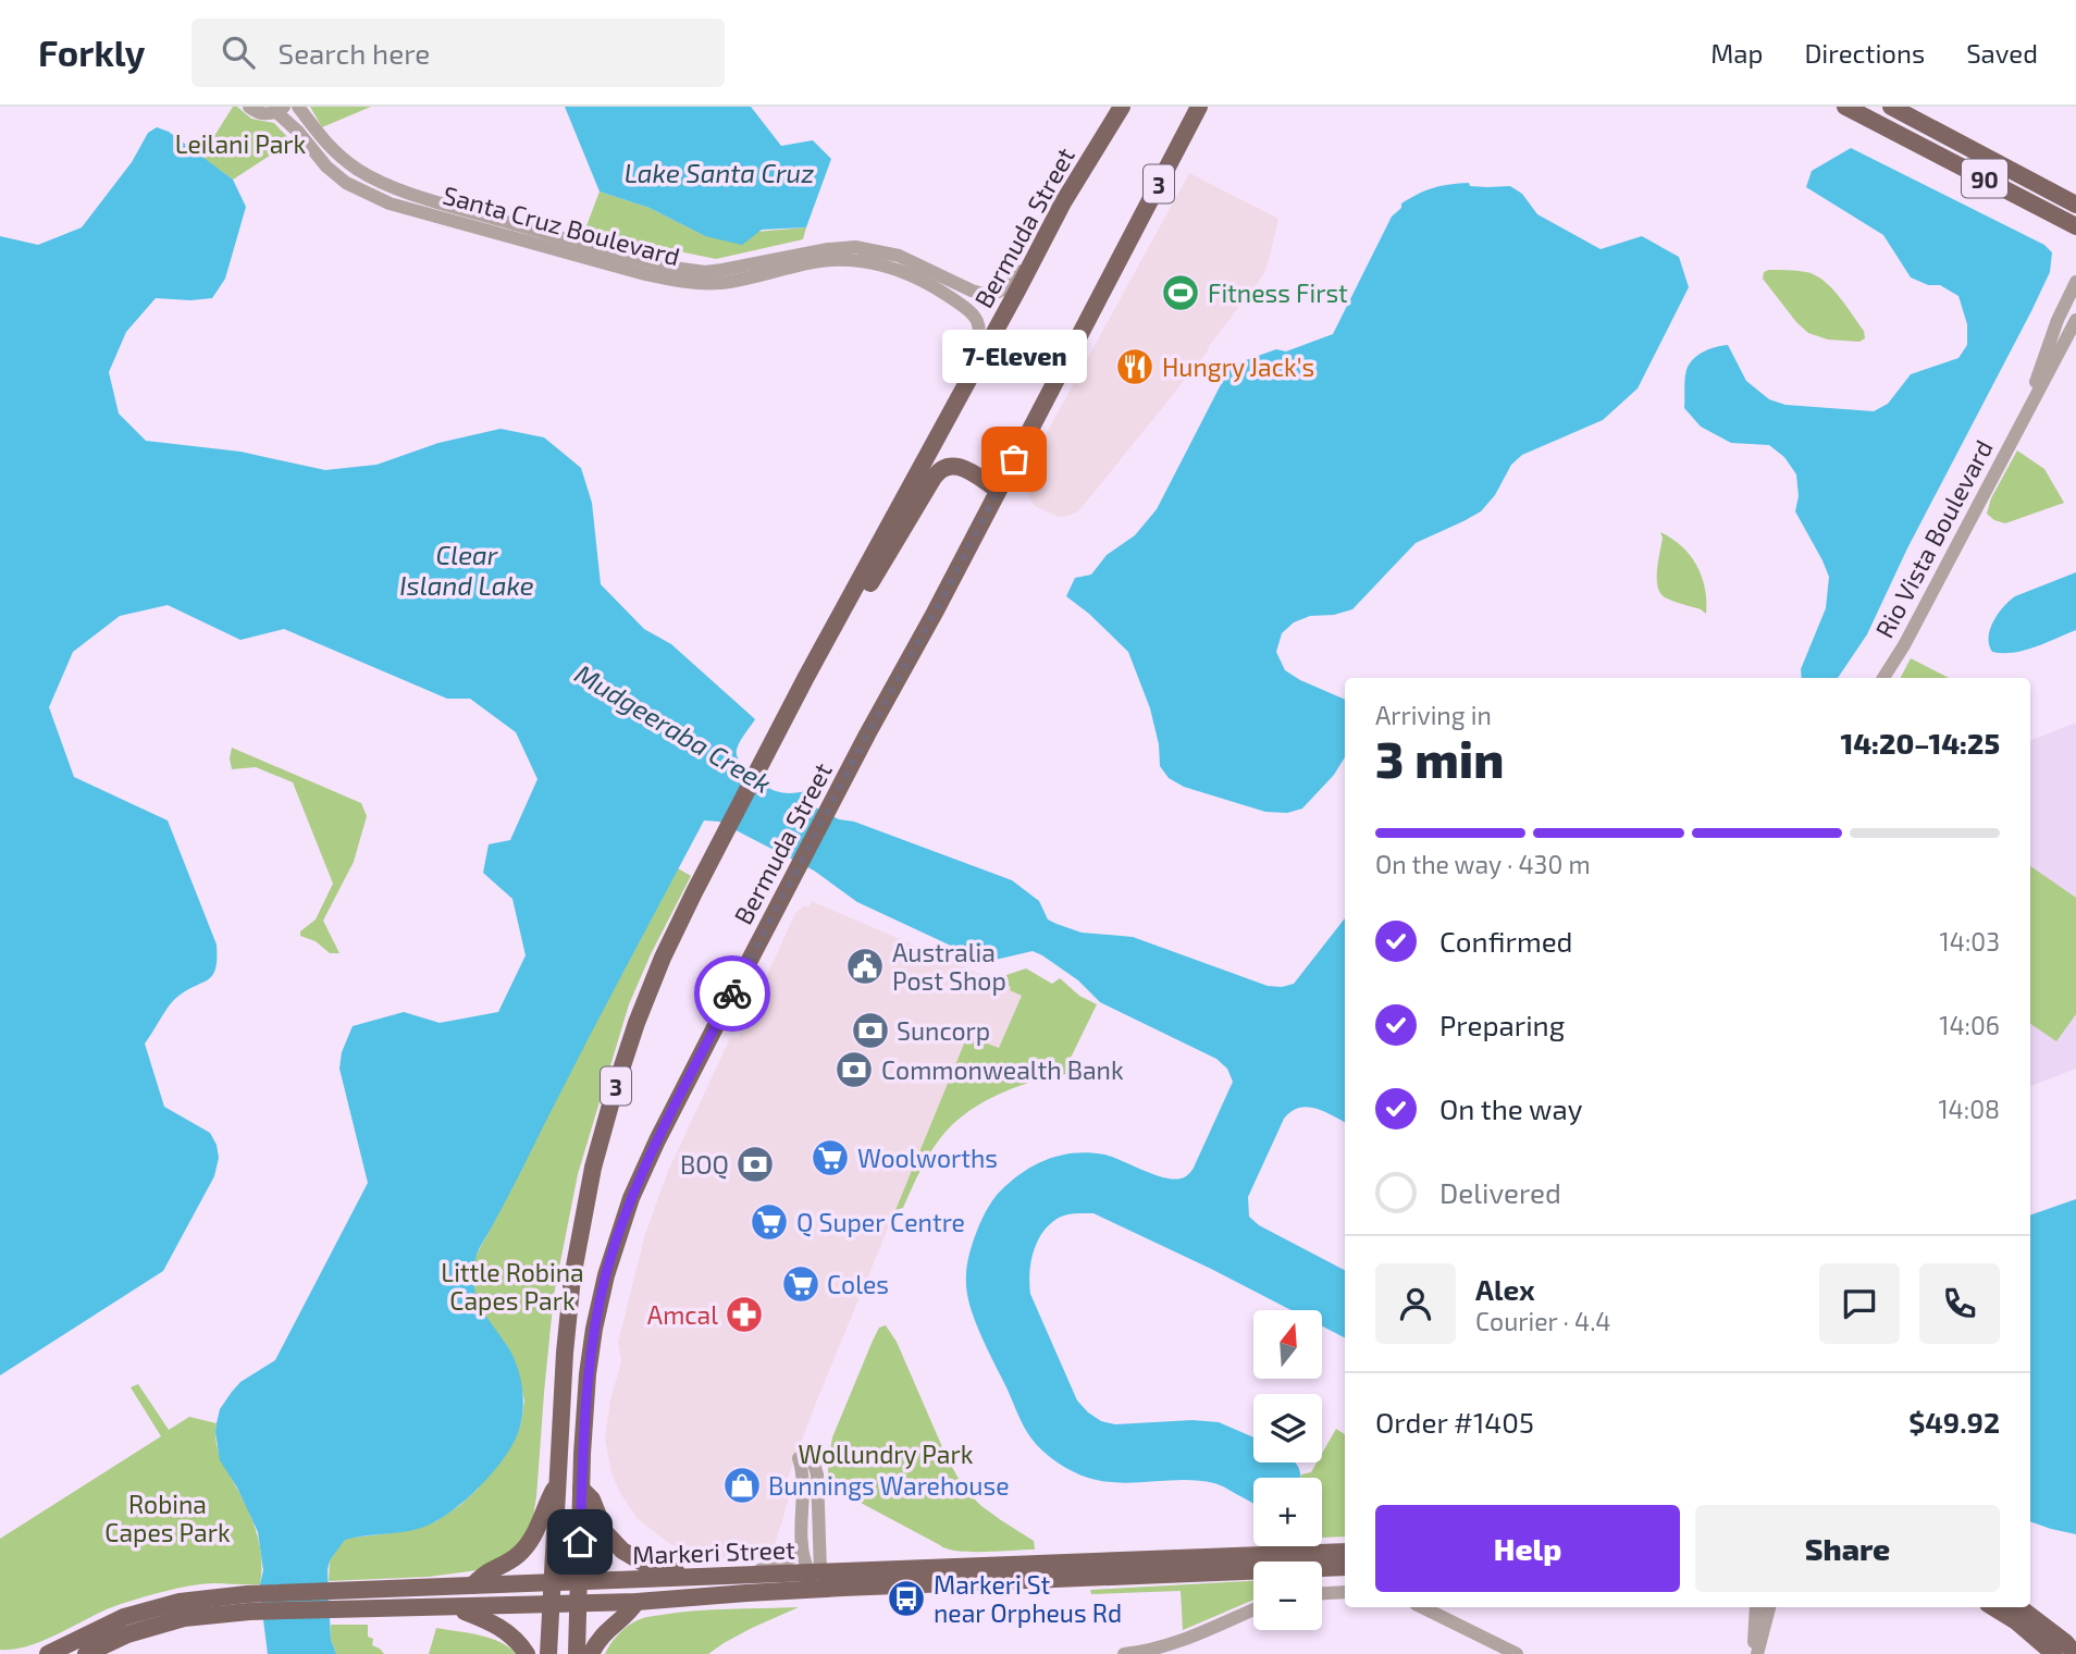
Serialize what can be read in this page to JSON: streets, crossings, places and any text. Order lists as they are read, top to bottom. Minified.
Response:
{"streets":{"main road":["90","3","Bermuda Street","Markeri Street"],"street":["Santa Cruz Boulevard","Rio Vista Boulevard"]},"crossings":[["Santa Cruz Boulevard","Bermuda Street"],["Bermuda Street","Markeri Street"]],"water":["Lake Santa Cruz","Clear Island Lake","Mudgeeraba Creek"],"parks":["Leilani Park","Little Robina Capes Park","Wollundry Park","Robina Capes Park"],"places":{"sports":["Fitness First"],"restaurant":["Hungry Jack's"],"other":["7-Eleven"],"public building":["Australia Post Shop"],"bank":["Suncorp","Commonwealth Bank","BOQ"],"supermarket":["Woolworths","Q Super Centre","Coles"],"pharmacy":["Amcal"],"shop":["Bunnings Warehouse"],"bus stop":["Markeri St near Orpheus Rd"]},"north":"top","page":{"header":"Forkly","search":"Search here","nav":["Map","Directions","Saved"],"bubble":"7-Eleven","heading":["3 min","Arriving in","14:20–14:25"],"panel":["Alex","Courier · 4.4","Order #1405","$49.92"],"bar":"On the way · 430 m","list":[["Confirmed","14:03"],["Preparing","14:06"],["On the way","14:08"],"Delivered"],"map_buttons":["+","−"],"buttons":["Help","Share"]}}
